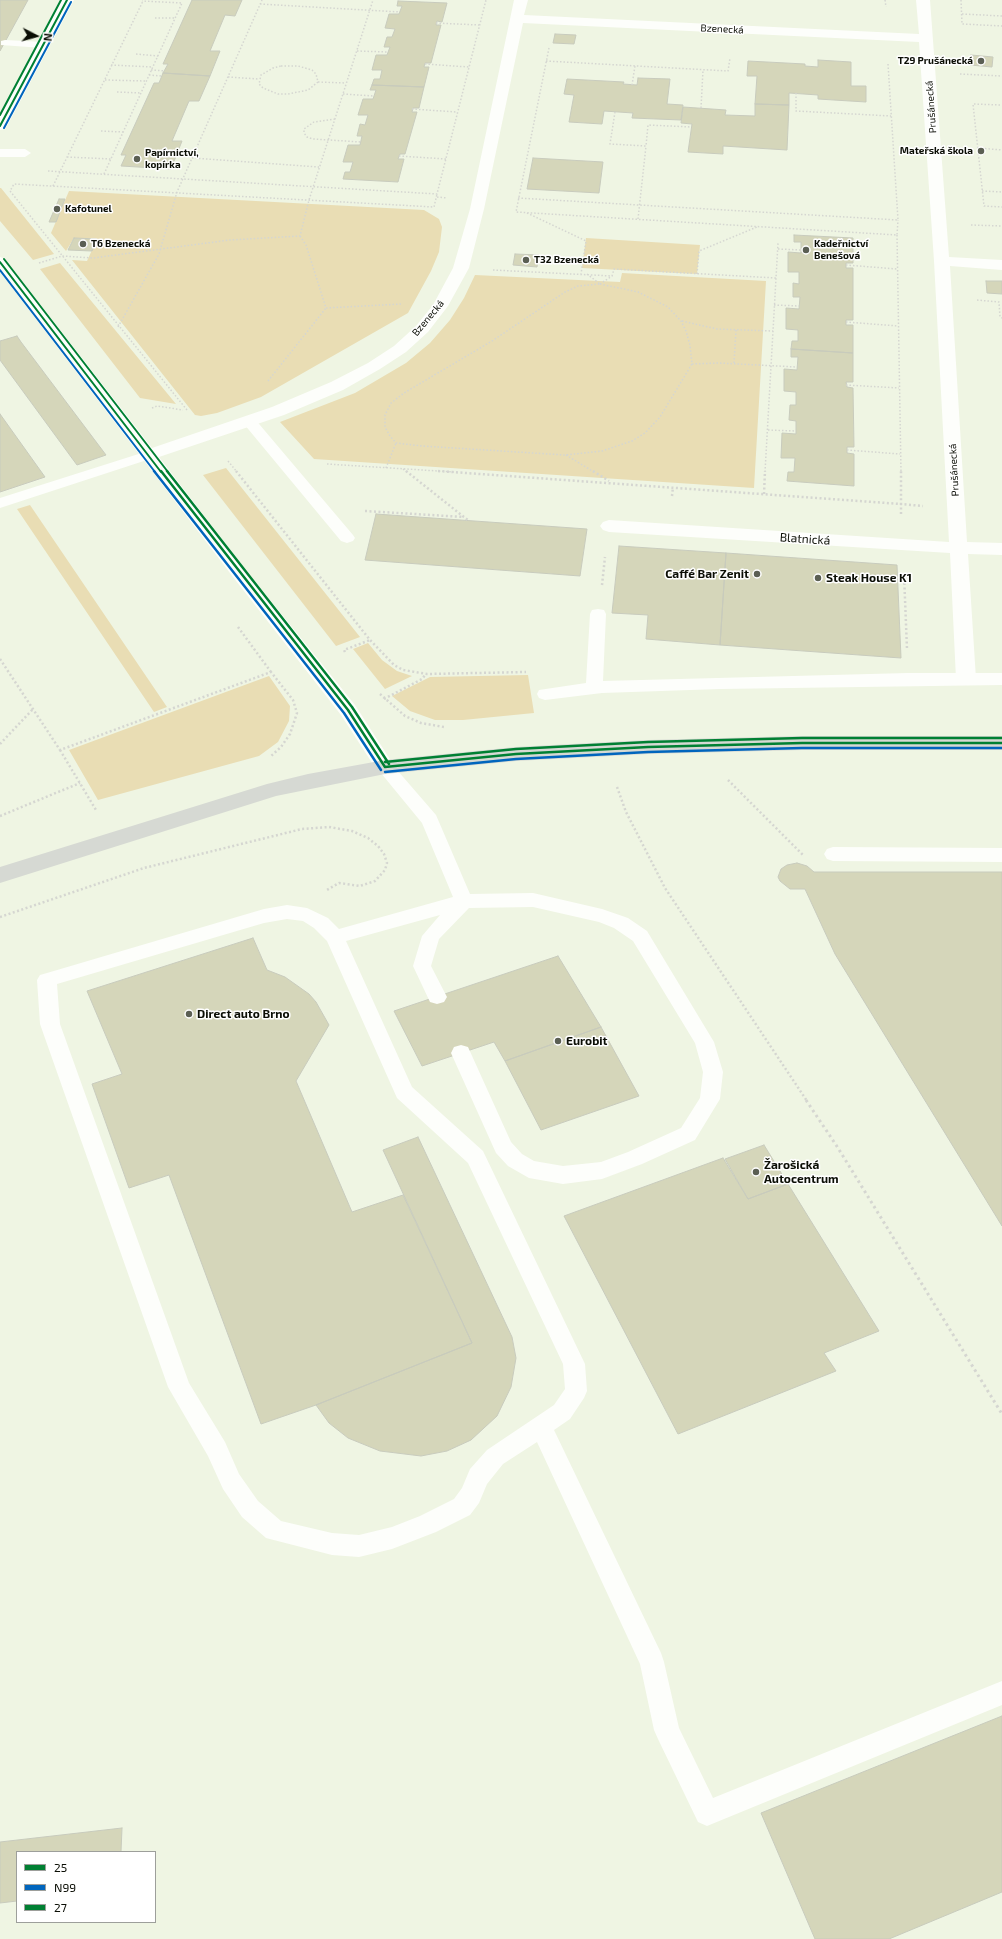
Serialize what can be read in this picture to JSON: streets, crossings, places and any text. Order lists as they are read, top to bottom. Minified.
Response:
{"streets":{"street":["Bzenecká","Prušánecká","Blatnická"]},"crossings":[["Bzenecká","Prušánecká"],["Prušánecká","Blatnická"]],"places":["T29 Prušánecká","Mateřská škola","Papírnictví, kopírka","Kafotunel","T6 Bzenecká","Kadeřnictví Benešová","T32 Bzenecká","Caffé Bar Zenit","Steak House K1","Direct auto Brno","Eurobit","Žarošická Autocentrum"],"lines":["transit line 25","transit line 27","transit line N99"],"legend":["25","N99","27"],"north":"right"}
